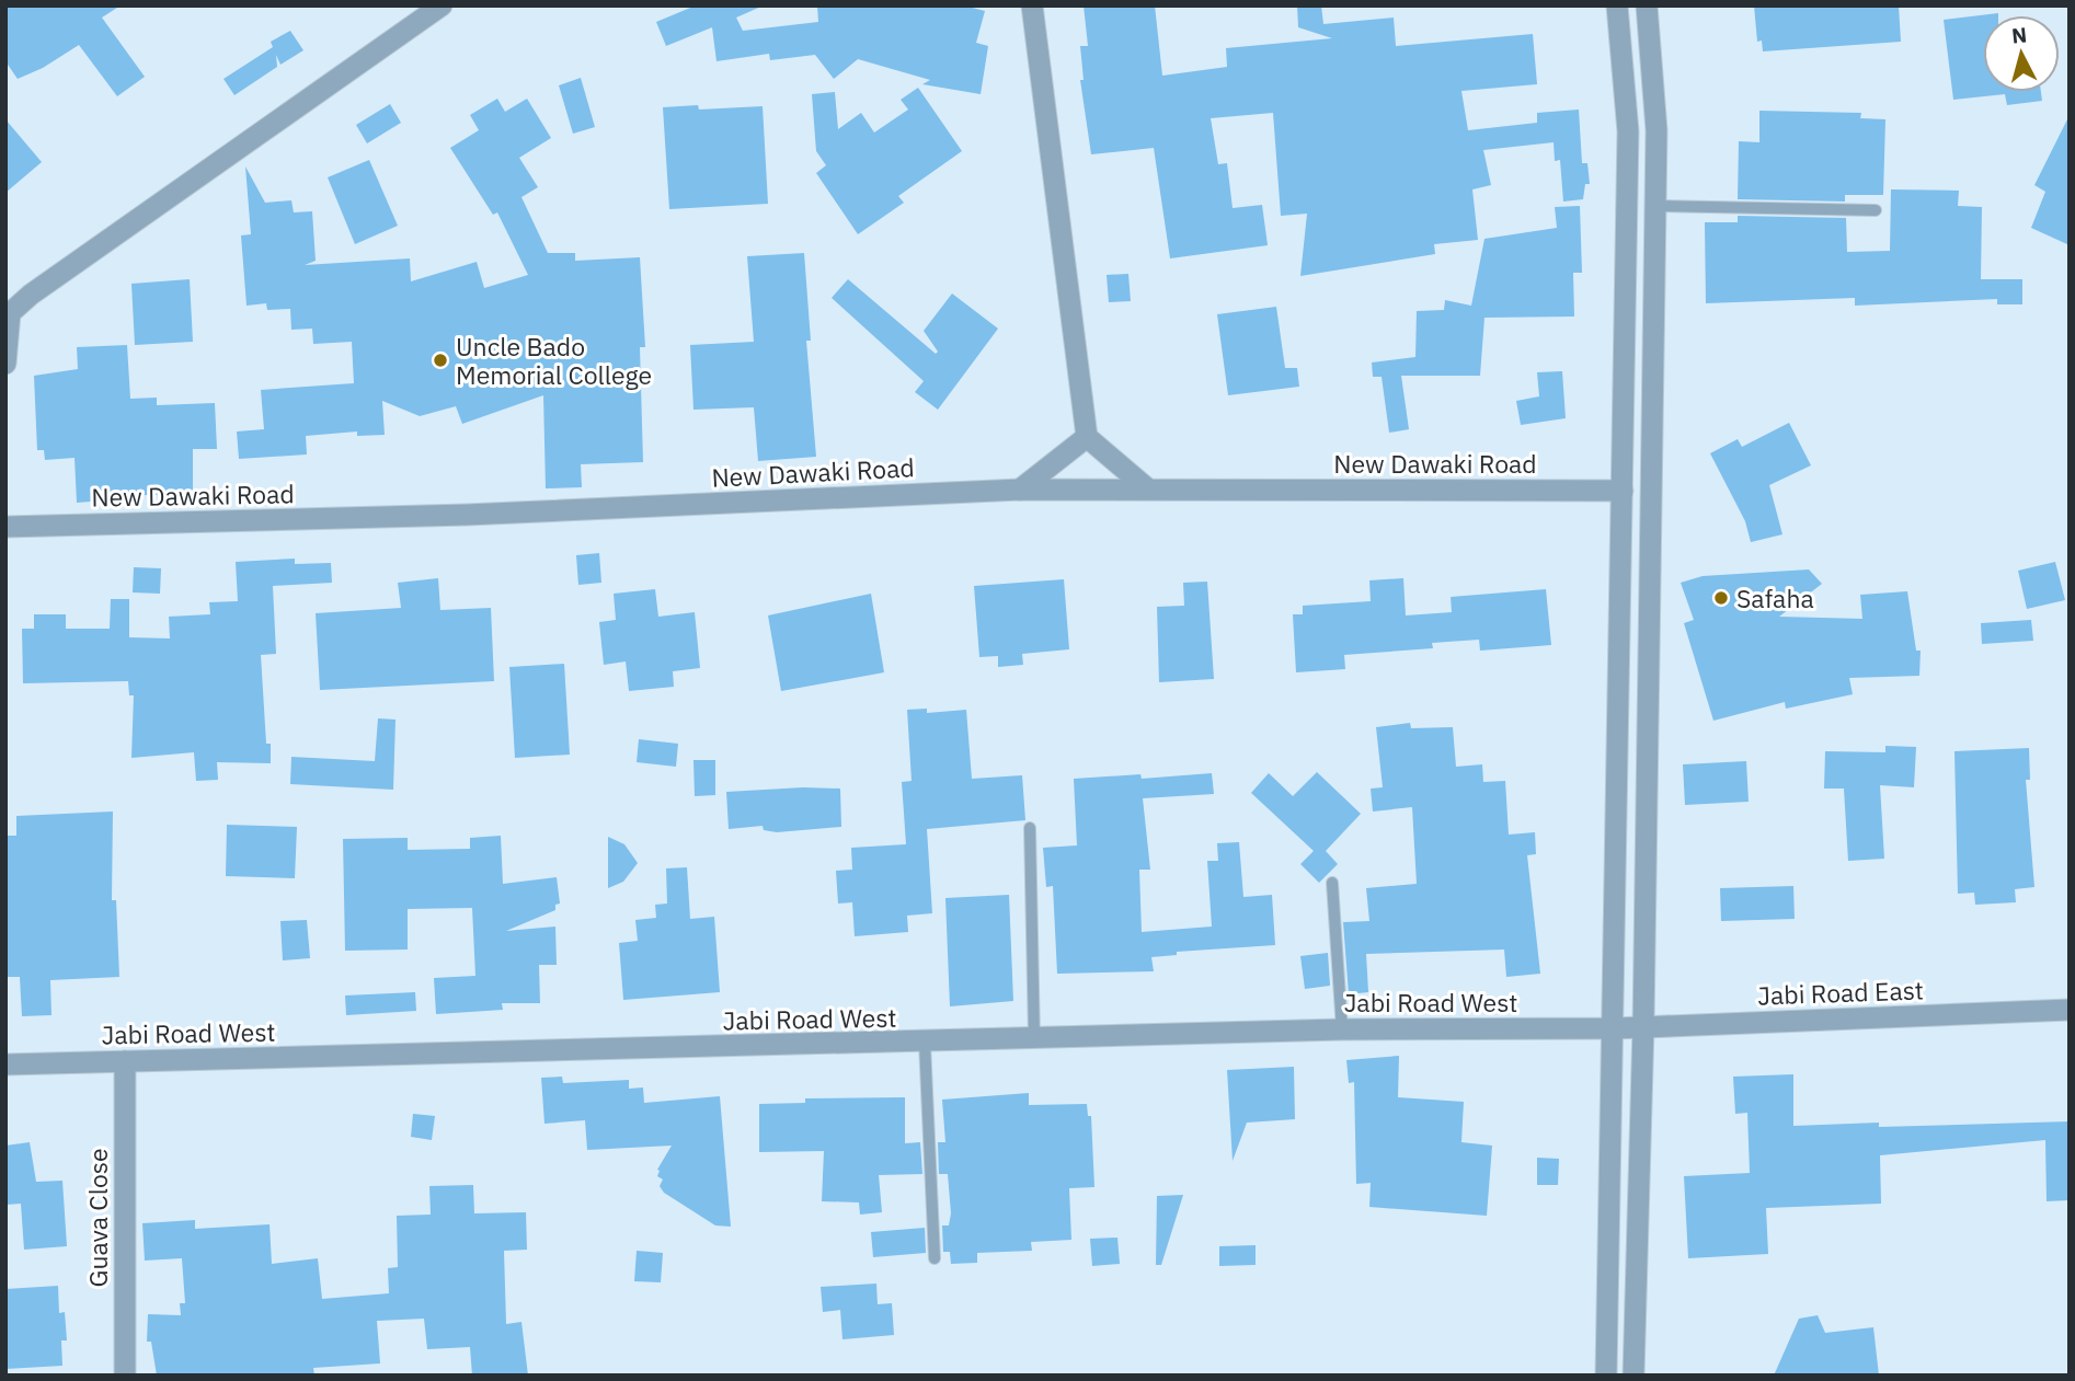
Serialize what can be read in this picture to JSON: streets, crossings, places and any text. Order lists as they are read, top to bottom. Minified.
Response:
{"streets":{"street":["New Dawaki Road","Jabi Road East","Jabi Road West","Guava Close"]},"crossings":[["Jabi Road East","Jabi Road West"],["Jabi Road West","Guava Close"]],"places":["Uncle Bado Memorial College","Safaha"],"north":"top"}
